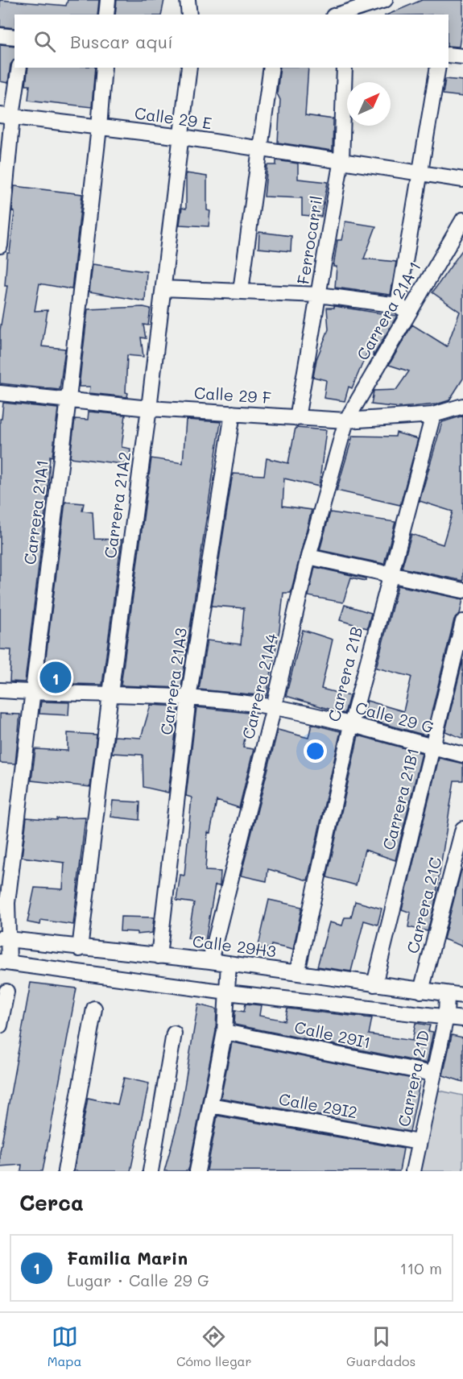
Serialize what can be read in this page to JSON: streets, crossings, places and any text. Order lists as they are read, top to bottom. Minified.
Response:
{"streets":{"street":["Calle 29 E","Ferrocarril","Carrera 21A 1","Calle 29 F","Carrera 21A2","Carrera 21A1","Carrera 21B","Carrera 21A3","Carrera 21A4","Calle 29 G","Carrera 21B1","Carrera 21C","Calle 29H3","Calle 29I1","Carrera 21D","Calle 29I2"]},"crossings":[["Calle 29 E","Ferrocarril"],["Calle 29 E","Carrera 21A2"],["Calle 29 E","Carrera 21A1"],["Ferrocarril","Calle 29 F"],["Carrera 21A 1","Calle 29 F"],["Carrera 21A 1","Carrera 21A4"],["Calle 29 F","Carrera 21A2"],["Calle 29 F","Carrera 21A1"],["Calle 29 F","Carrera 21B"],["Calle 29 F","Carrera 21A3"],["Calle 29 F","Carrera 21A4"],["Carrera 21A2","Calle 29 G"],["Carrera 21A2","Calle 29H3"],["Carrera 21A1","Calle 29 G"],["Carrera 21A1","Calle 29H3"],["Carrera 21B","Calle 29 G"],["Carrera 21B","Calle 29H3"],["Carrera 21A3","Calle 29 G"],["Carrera 21A3","Calle 29H3"],["Carrera 21A4","Calle 29 G"],["Carrera 21A4","Calle 29H3"],["Calle 29 G","Carrera 21B1"],["Carrera 21B1","Calle 29H3"],["Carrera 21C","Calle 29H3"],["Calle 29H3","Carrera 21D"],["Calle 29I1","Carrera 21D"],["Carrera 21D","Calle 29I2"]],"north":"top right","page":{"search":"Buscar aquí","pins":"1","heading":"Cerca","list":[{"mark":"1","name":"Familia Marin","note":"Lugar · Calle 29 G","value":"110 m"}],"nav":["Mapa","Cómo llegar","Guardados"]}}
